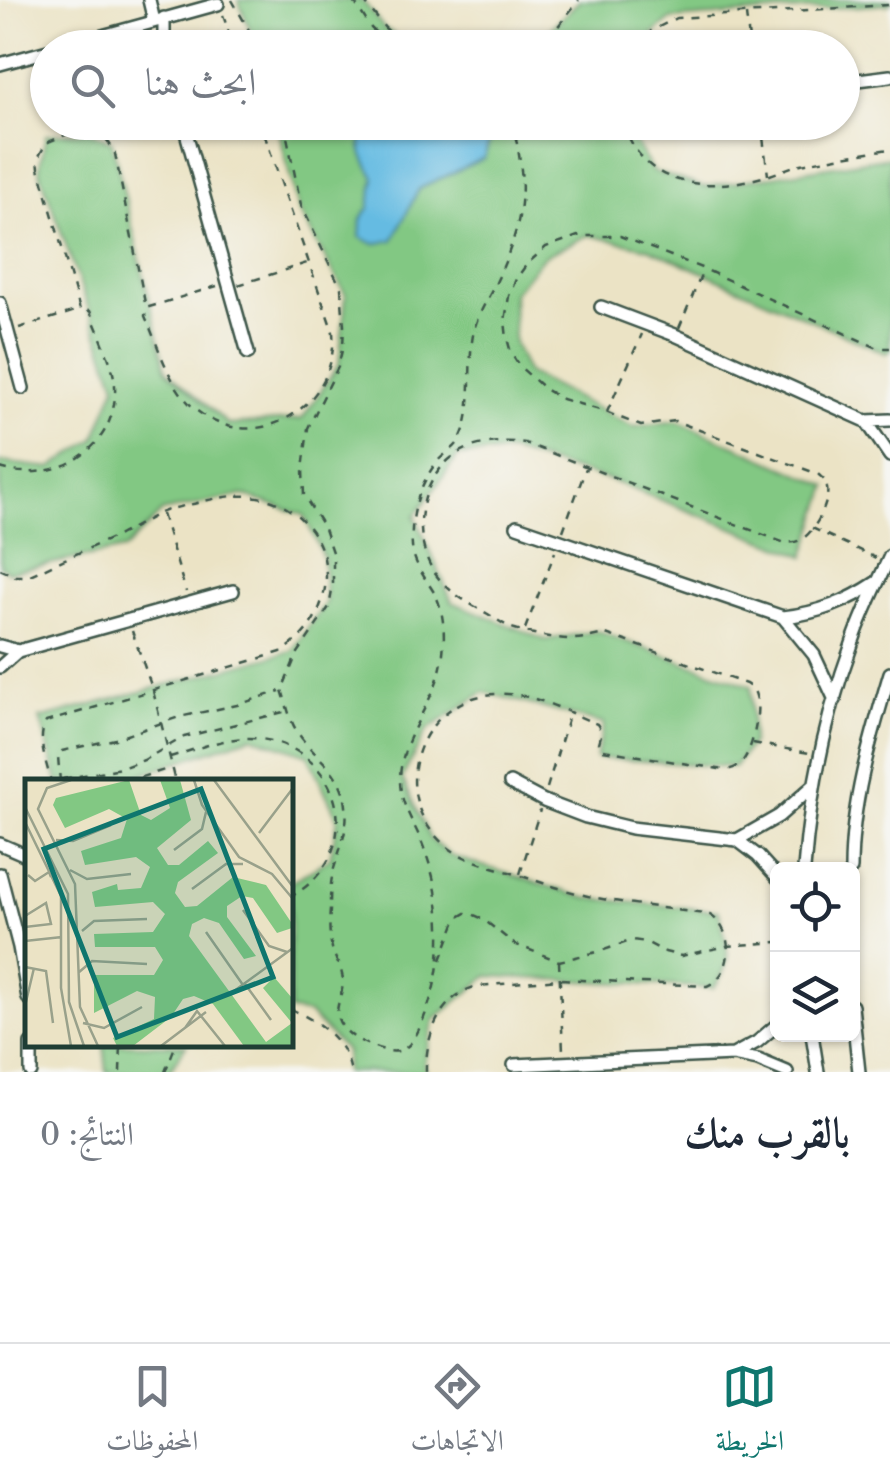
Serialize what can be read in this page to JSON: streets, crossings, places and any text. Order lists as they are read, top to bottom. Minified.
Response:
{"page":{"search":"ابحث هنا","heading":["بالقرب منك","النتائج: 0"],"nav":["الخريطة","الاتجاهات","المحفوظات"]}}
